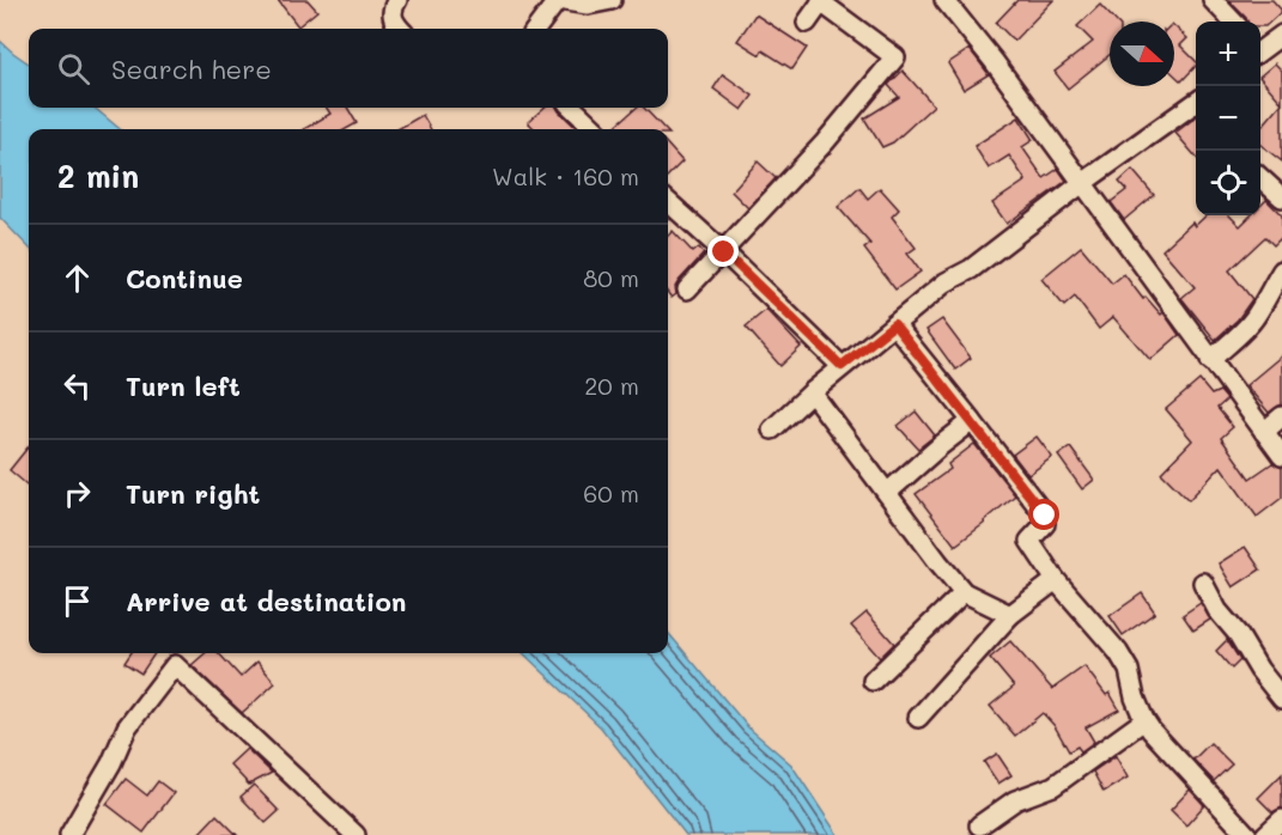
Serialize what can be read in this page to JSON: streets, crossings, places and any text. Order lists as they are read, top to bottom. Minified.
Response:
{"north":"right","page":{"map_buttons":["+","−"],"search":"Search here","heading":["2 min","Walk · 160 m"],"list":[["Continue","80 m"],["Turn left","20 m"],["Turn right","60 m"],"Arrive at destination"]}}
